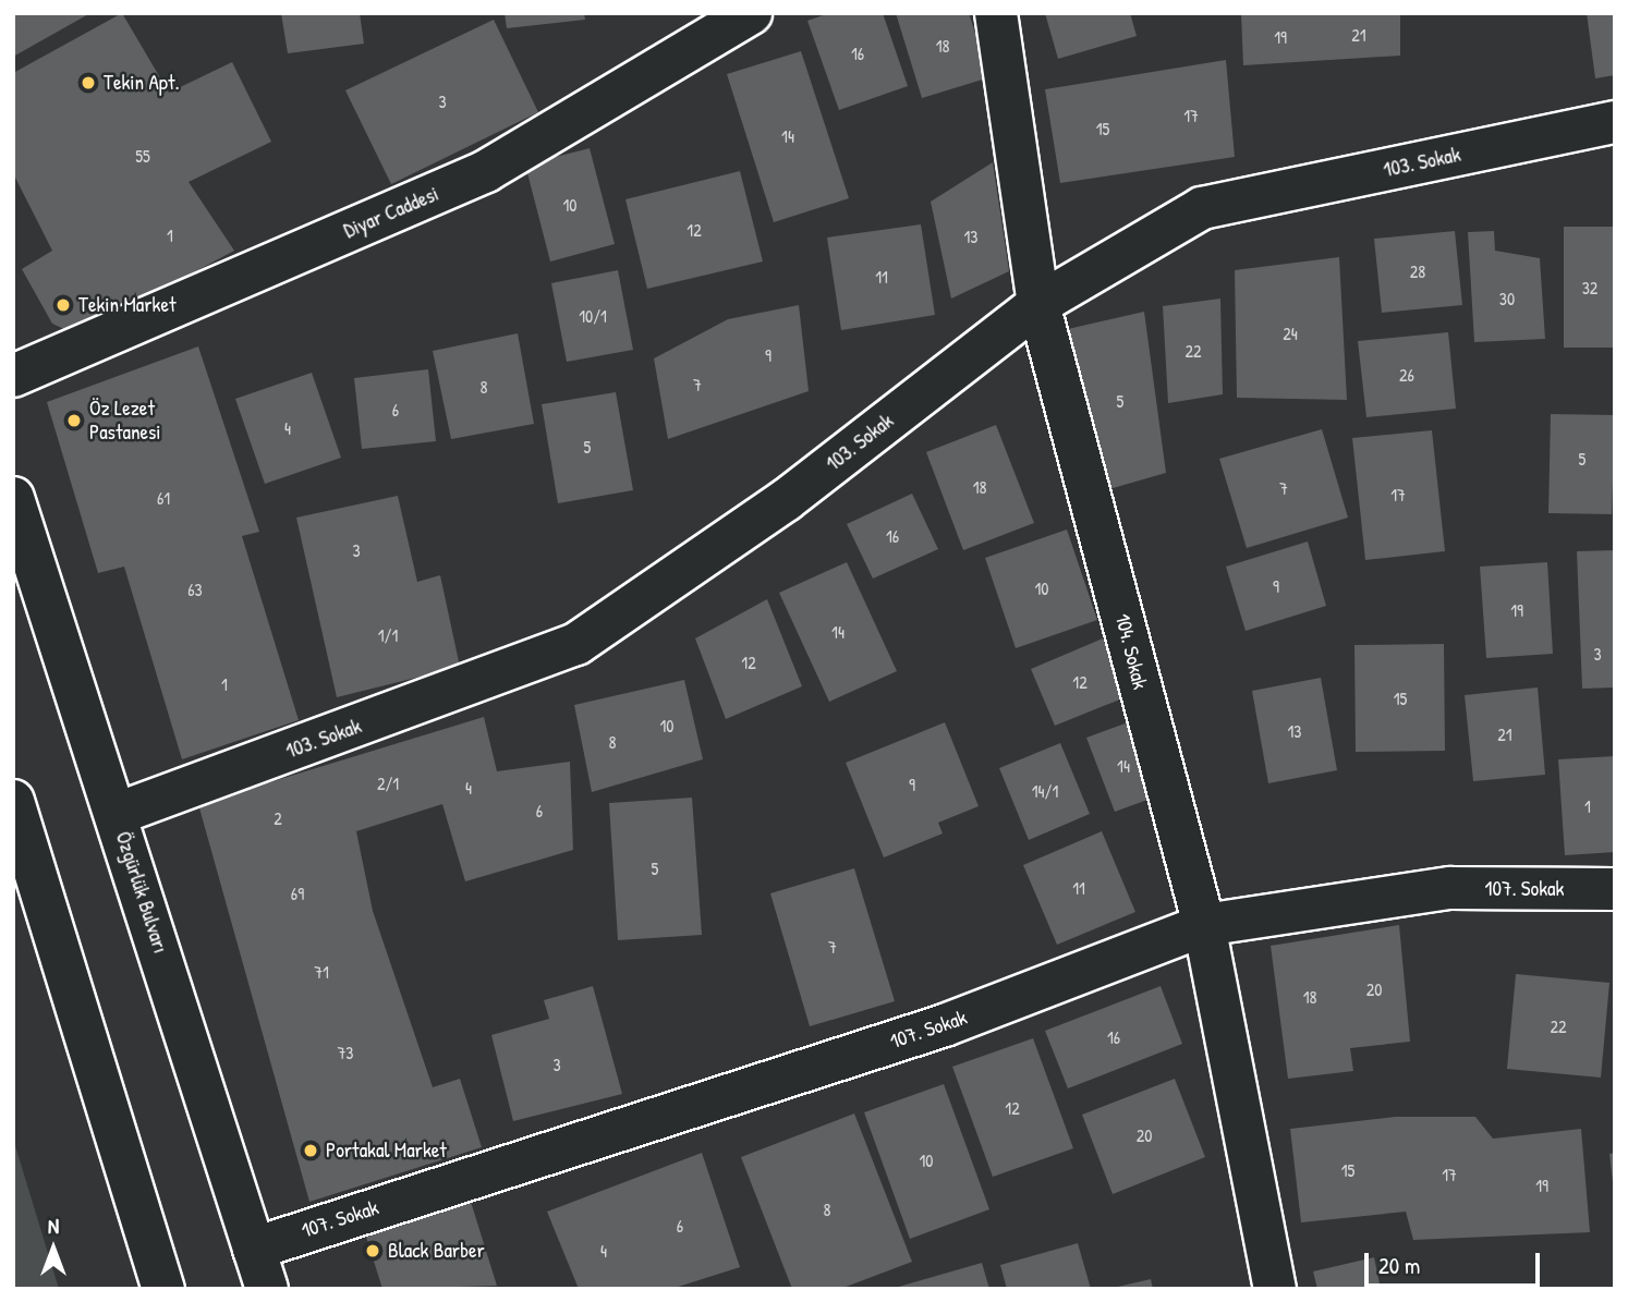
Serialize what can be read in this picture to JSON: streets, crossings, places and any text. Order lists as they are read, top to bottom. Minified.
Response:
{"streets":{"street":["103. Sokak","Diyar Caddesi","104. Sokak","107. Sokak","Özgürlük Bulvarı"]},"crossings":[["103. Sokak","104. Sokak"],["103. Sokak","Özgürlük Bulvarı"],["104. Sokak","107. Sokak"],["107. Sokak","Özgürlük Bulvarı"]],"places":["Tekin Apt.","Tekin Market","Öz Lezet Pastanesi","Portakal Market","Black Barber"],"house_numbers":["21","19","18","16","3","17","15","14","55","10","12","1","13","28","11","32","30","10/1","24","22","9","26","7","8","5","6","4","5","5","18","7","17","61","16","3","9","10","63","19","14","1/1","3","12","12","1","15","10","13","21","8","14","2/1","9","4","14/1","1","6","2","5","11","69","7","71","20","18","22","16","73","3","12","20","10","15","17","19","8","6","4"],"scale_bar":"20 m","north":"top"}
